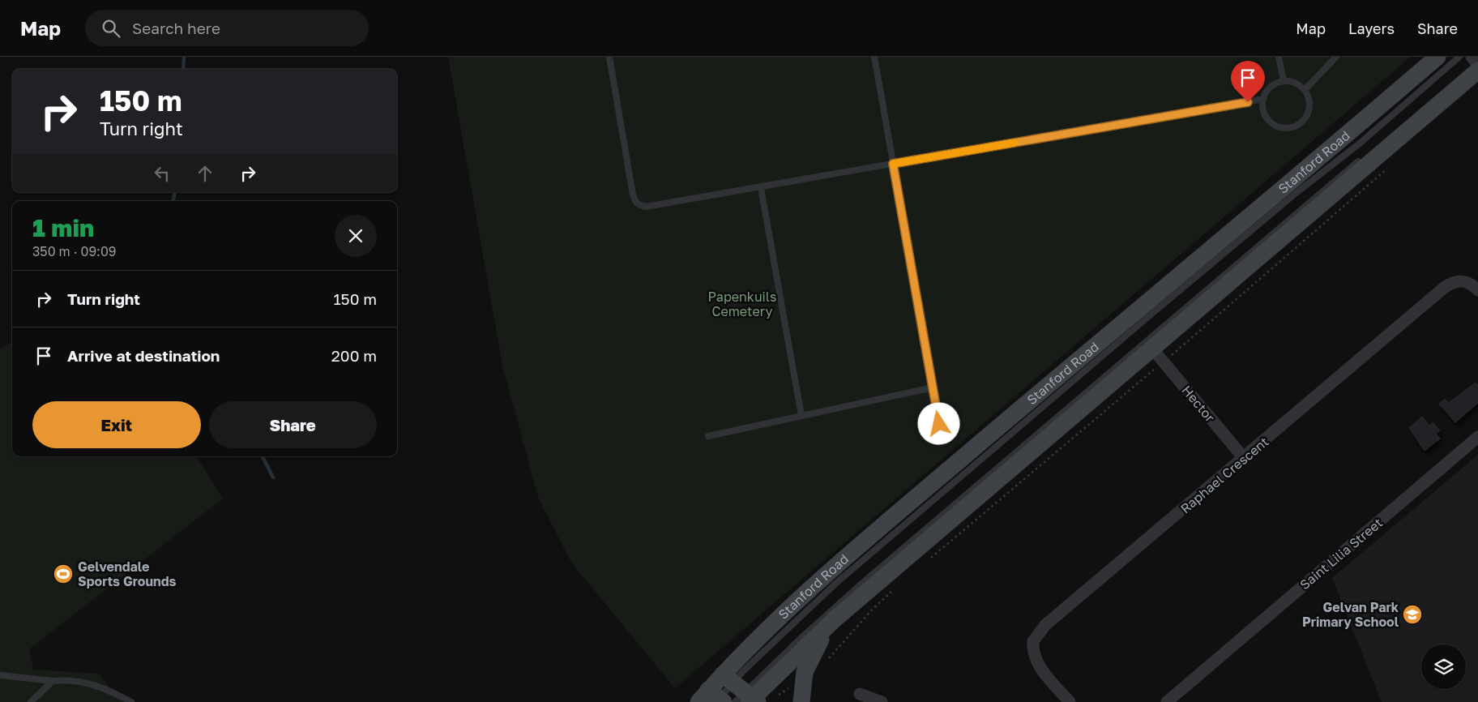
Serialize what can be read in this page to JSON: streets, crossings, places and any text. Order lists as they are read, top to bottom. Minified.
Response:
{"streets":{"main road":["Stanford Road"],"street":["Hector","Raphael Crescent","Saint Lilia Street"]},"crossings":[["Hector","Raphael Crescent"]],"parks":["Papenkuils Cemetery"],"places":{"sports":["Gelvendale Sports Grounds"],"school or university":["Gelvan Park Primary School"]},"page":{"header":"Map","search":"Search here","nav":["Map","Layers","Share"],"turn":["150 m","Turn right"],"heading":["1 min","350 m · 09:09"],"list":[{"name":"Turn right","value":"150 m"},{"name":"Arrive at destination","value":"200 m"}],"buttons":["Exit","Share"]}}
